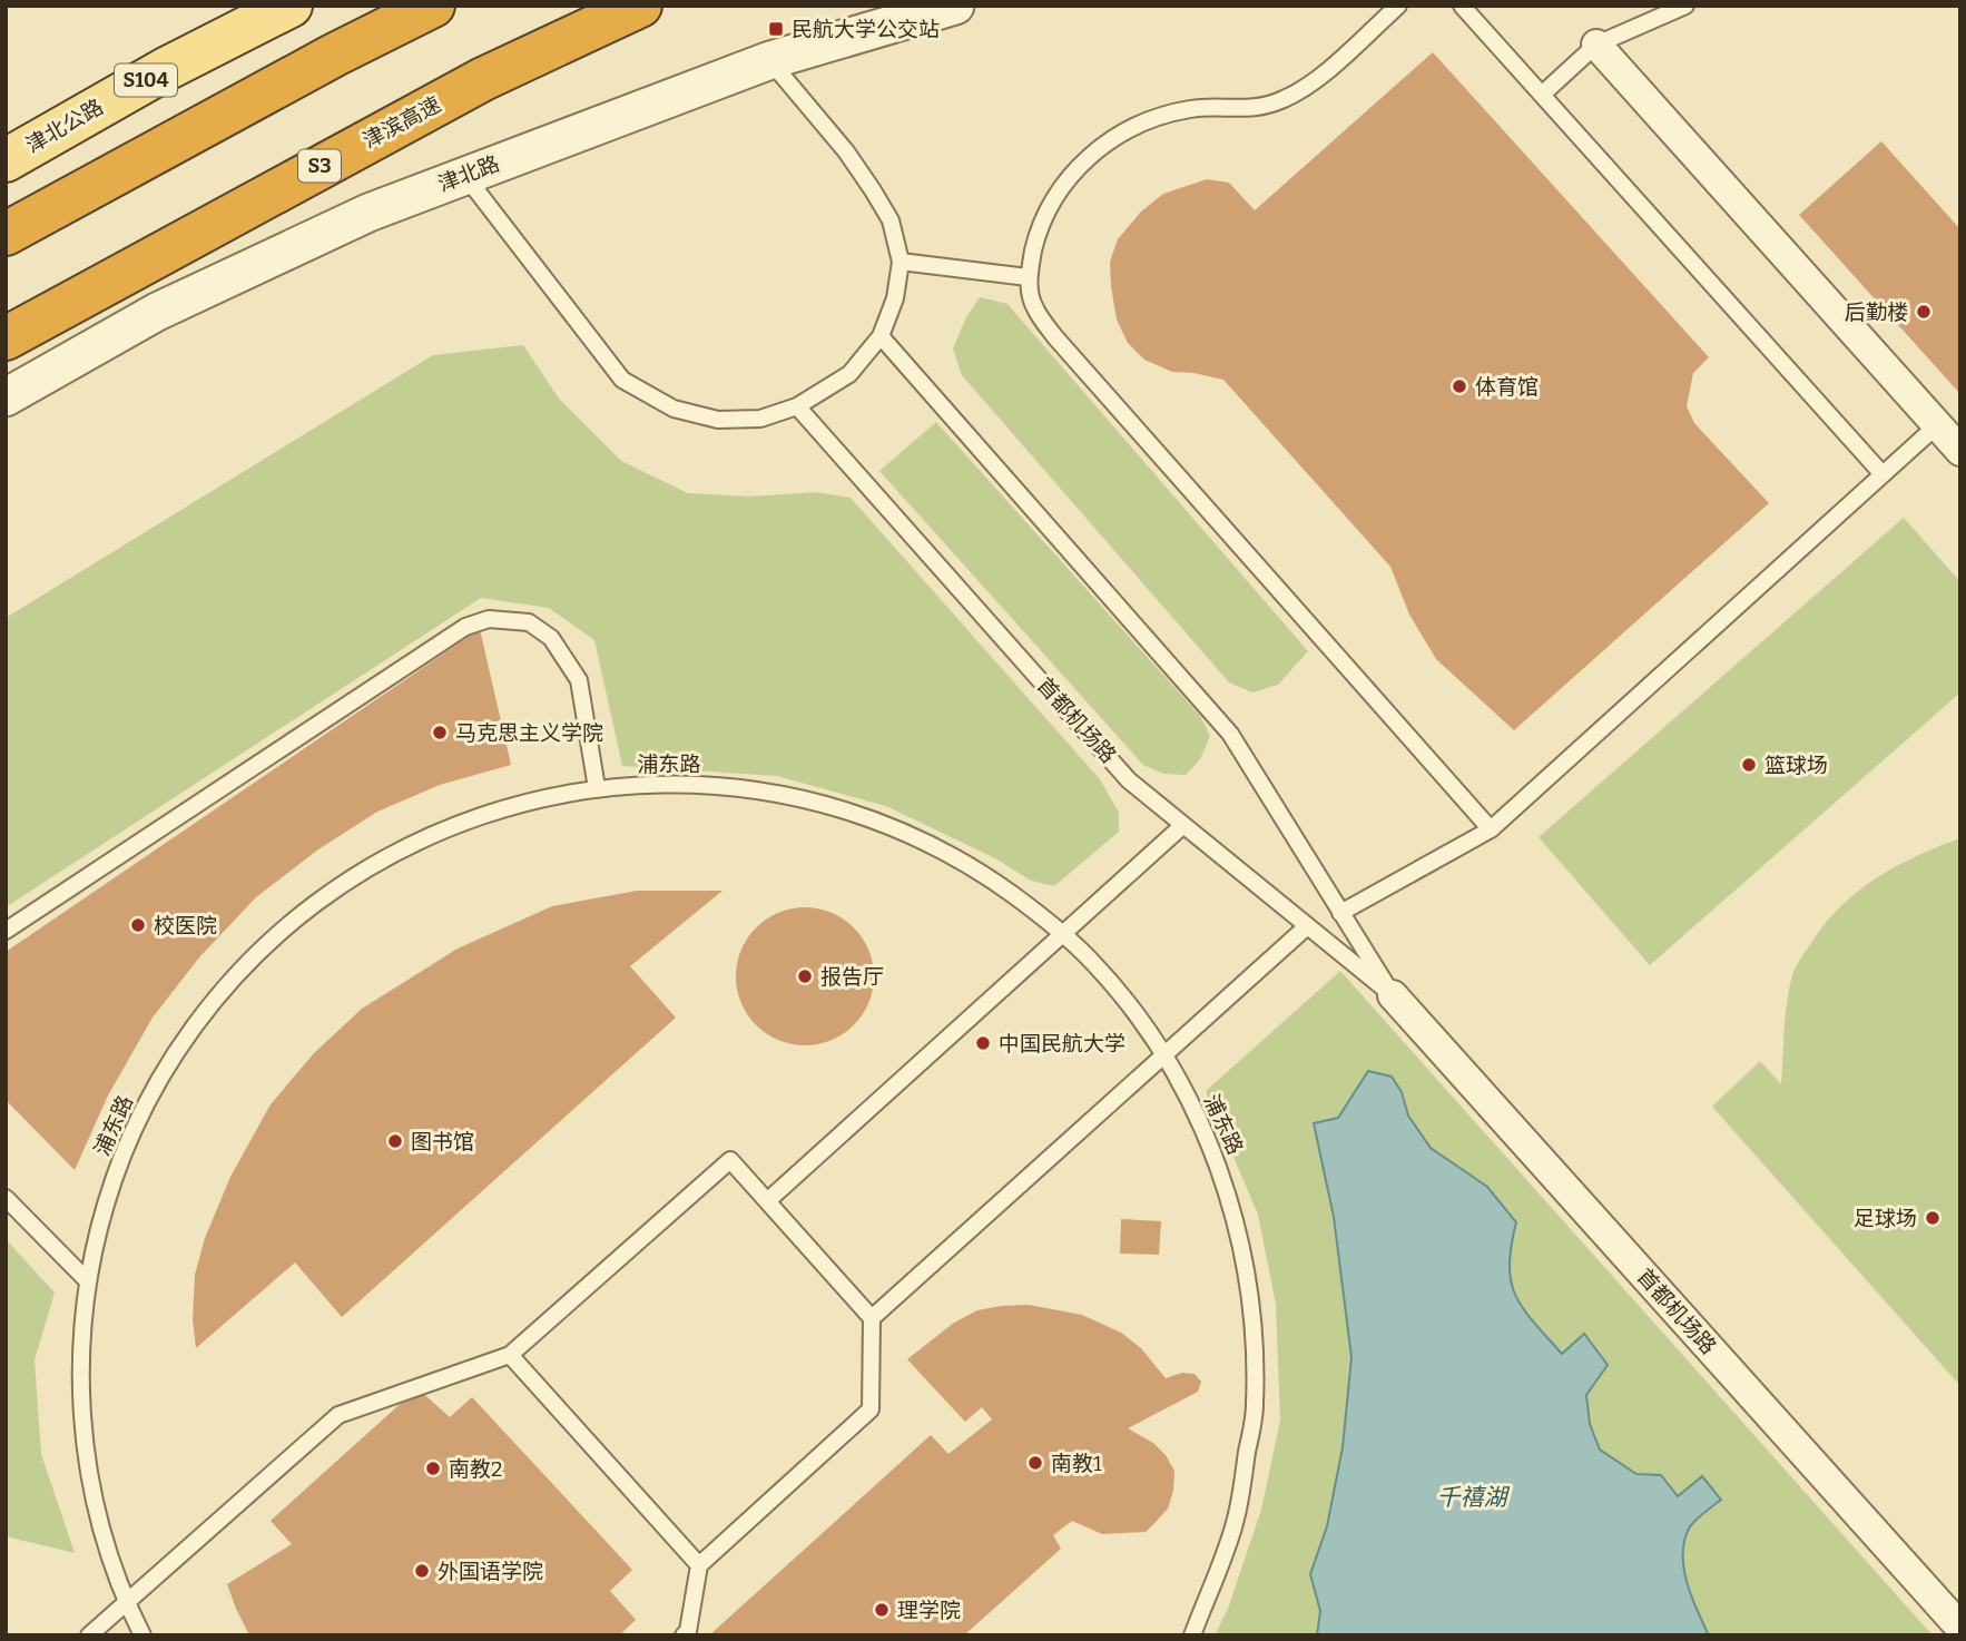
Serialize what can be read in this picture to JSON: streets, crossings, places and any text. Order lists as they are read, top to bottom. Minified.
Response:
{"streets":{"highway":["津滨高速","S3"],"main road":["S104","津北公路"],"street":["津北路","首都机场路"],"lane":["浦东路"]},"water":["千禧湖"],"places":{"transit":["民航大学公交站"],"other":["后勤楼","体育馆","马克思主义学院","篮球场","校医院","报告厅","中国民航大学","图书馆","足球场","南教1","南教2","外国语学院","理学院"]}}
